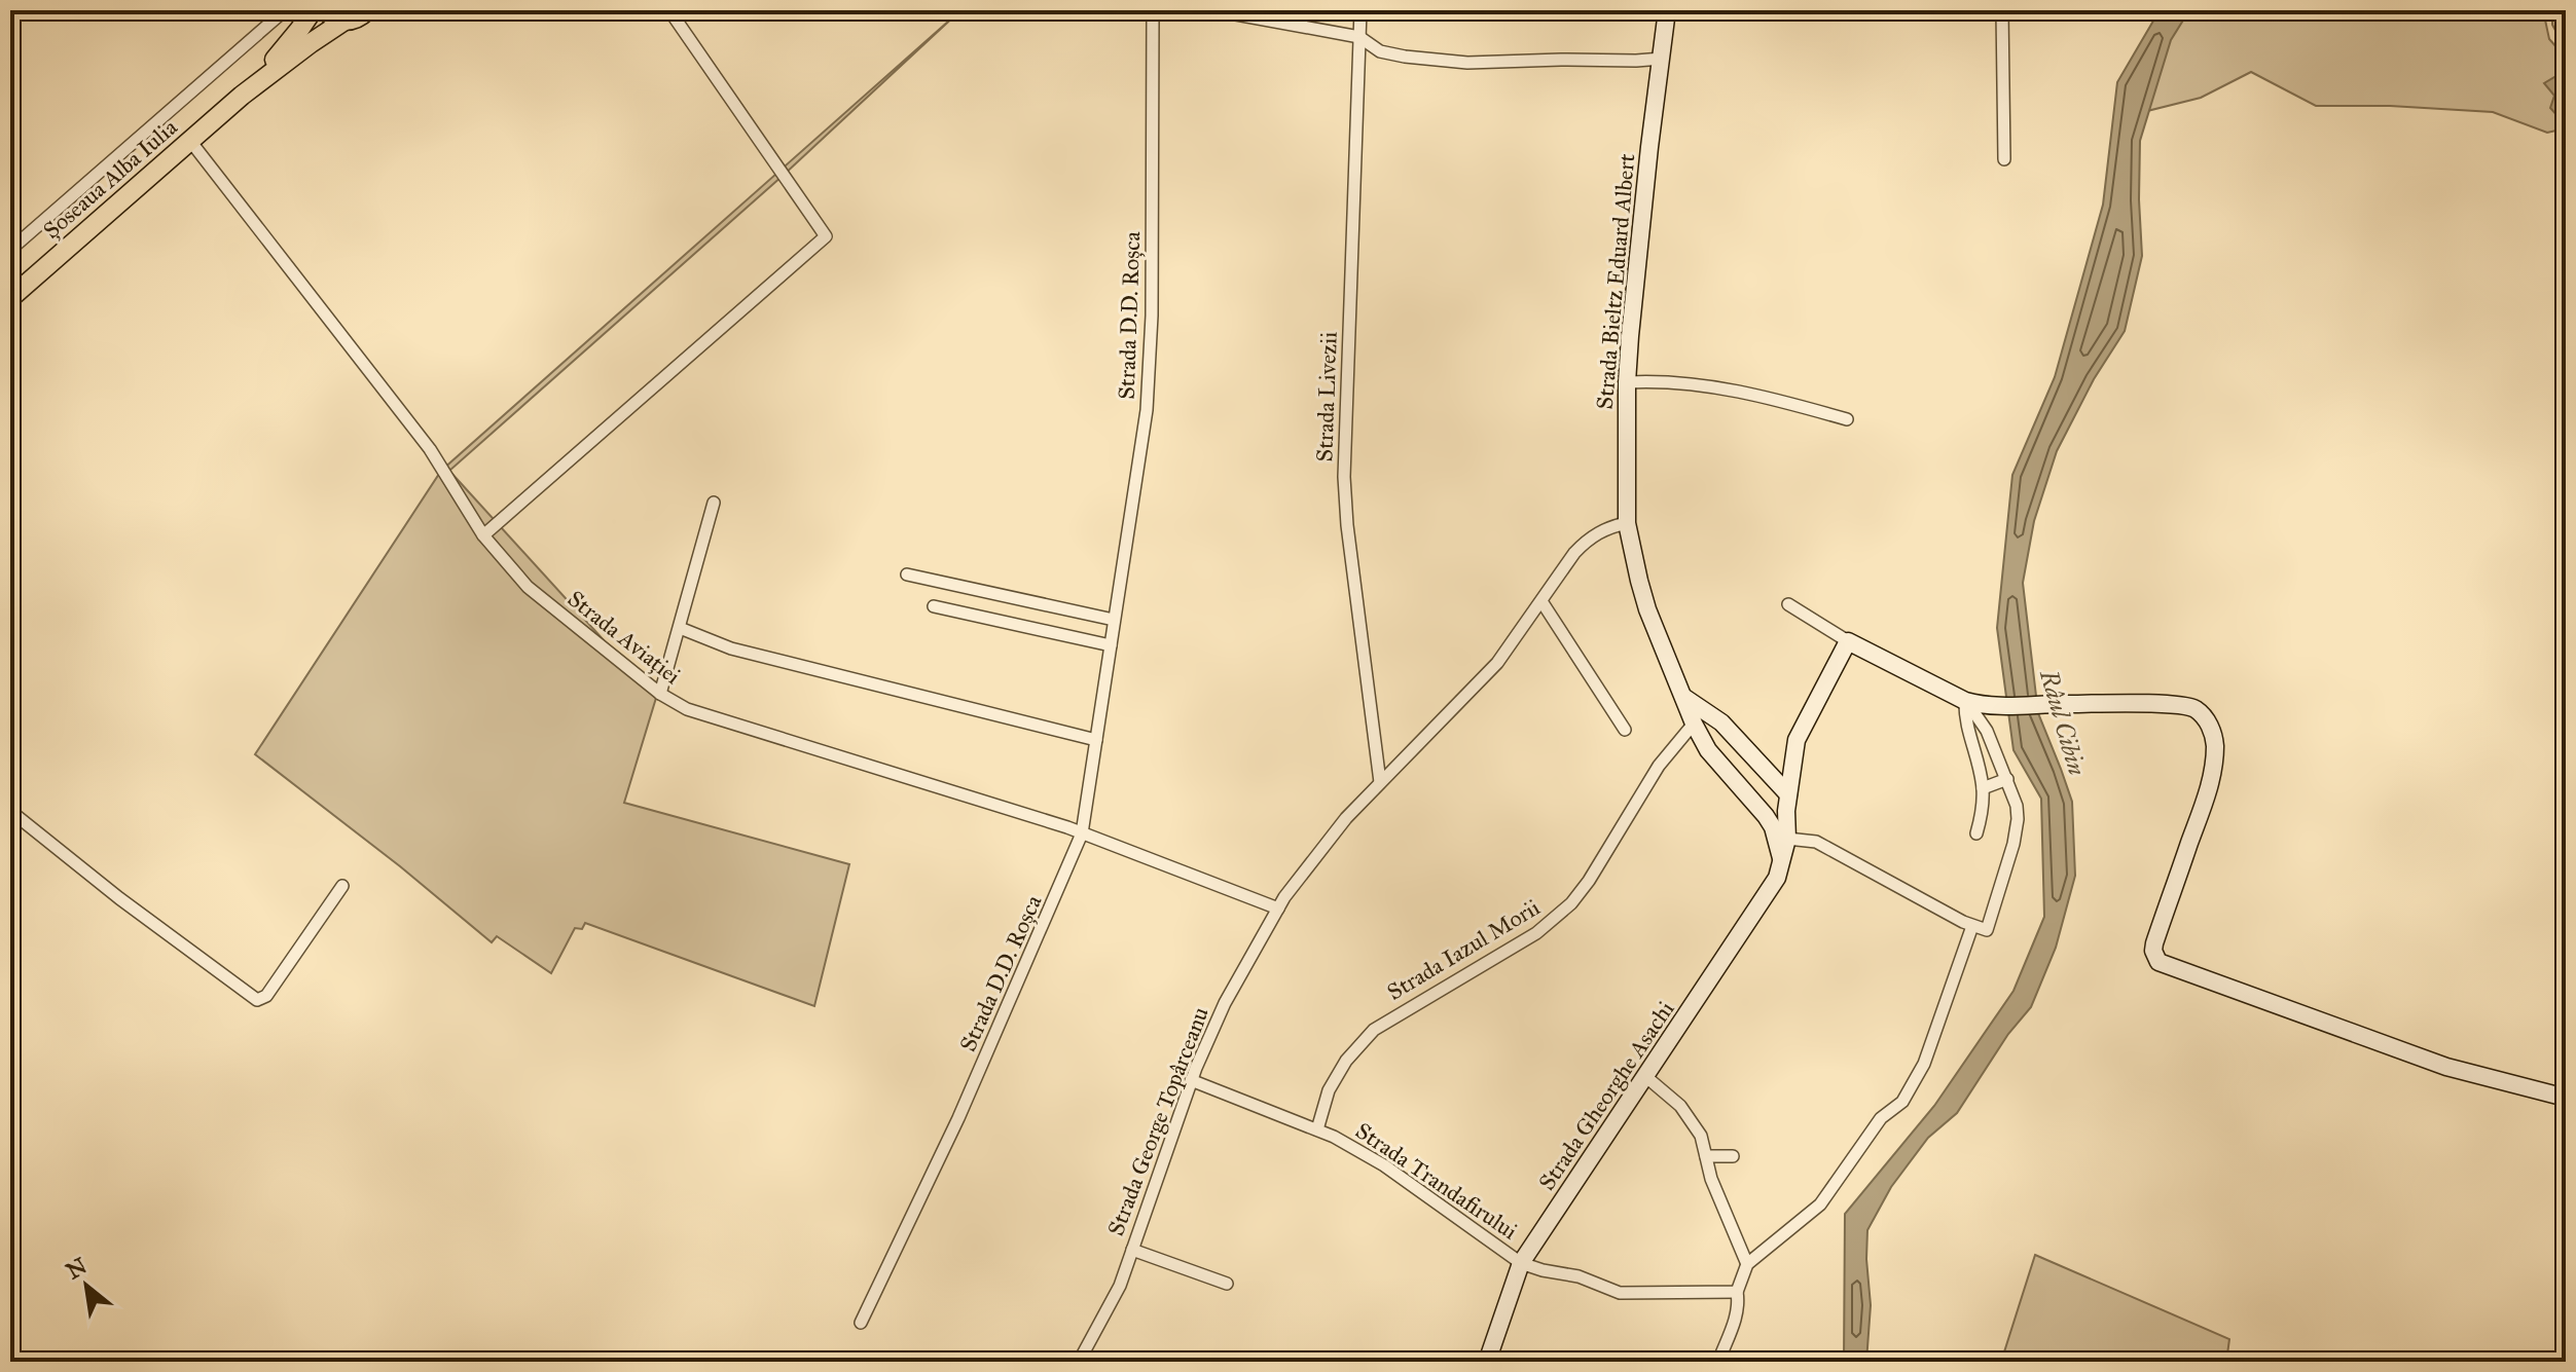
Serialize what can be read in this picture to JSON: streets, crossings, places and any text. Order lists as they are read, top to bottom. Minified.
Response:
{"streets":{"main road":["Șoseaua Alba Iulia"],"street":["Strada Bieltz Eduard Albert","Strada D.D. Roșca","Strada Livezii","Strada Aviației","Strada Iazul Morii","Strada Gheorghe Asachi","Strada George Topârceanu","Strada Trandafirului"]},"crossings":[["Șoseaua Alba Iulia","Strada Aviației"],["Strada Bieltz Eduard Albert","Strada Iazul Morii"],["Strada Bieltz Eduard Albert","Strada Gheorghe Asachi"],["Strada Bieltz Eduard Albert","Strada George Topârceanu"],["Strada D.D. Roșca","Strada Aviației"],["Strada Livezii","Strada George Topârceanu"],["Strada Aviației","Strada George Topârceanu"],["Strada Iazul Morii","Strada Trandafirului"],["Strada Gheorghe Asachi","Strada Trandafirului"],["Strada George Topârceanu","Strada Trandafirului"]],"water":["Râul Cibin"],"north":"top left"}
